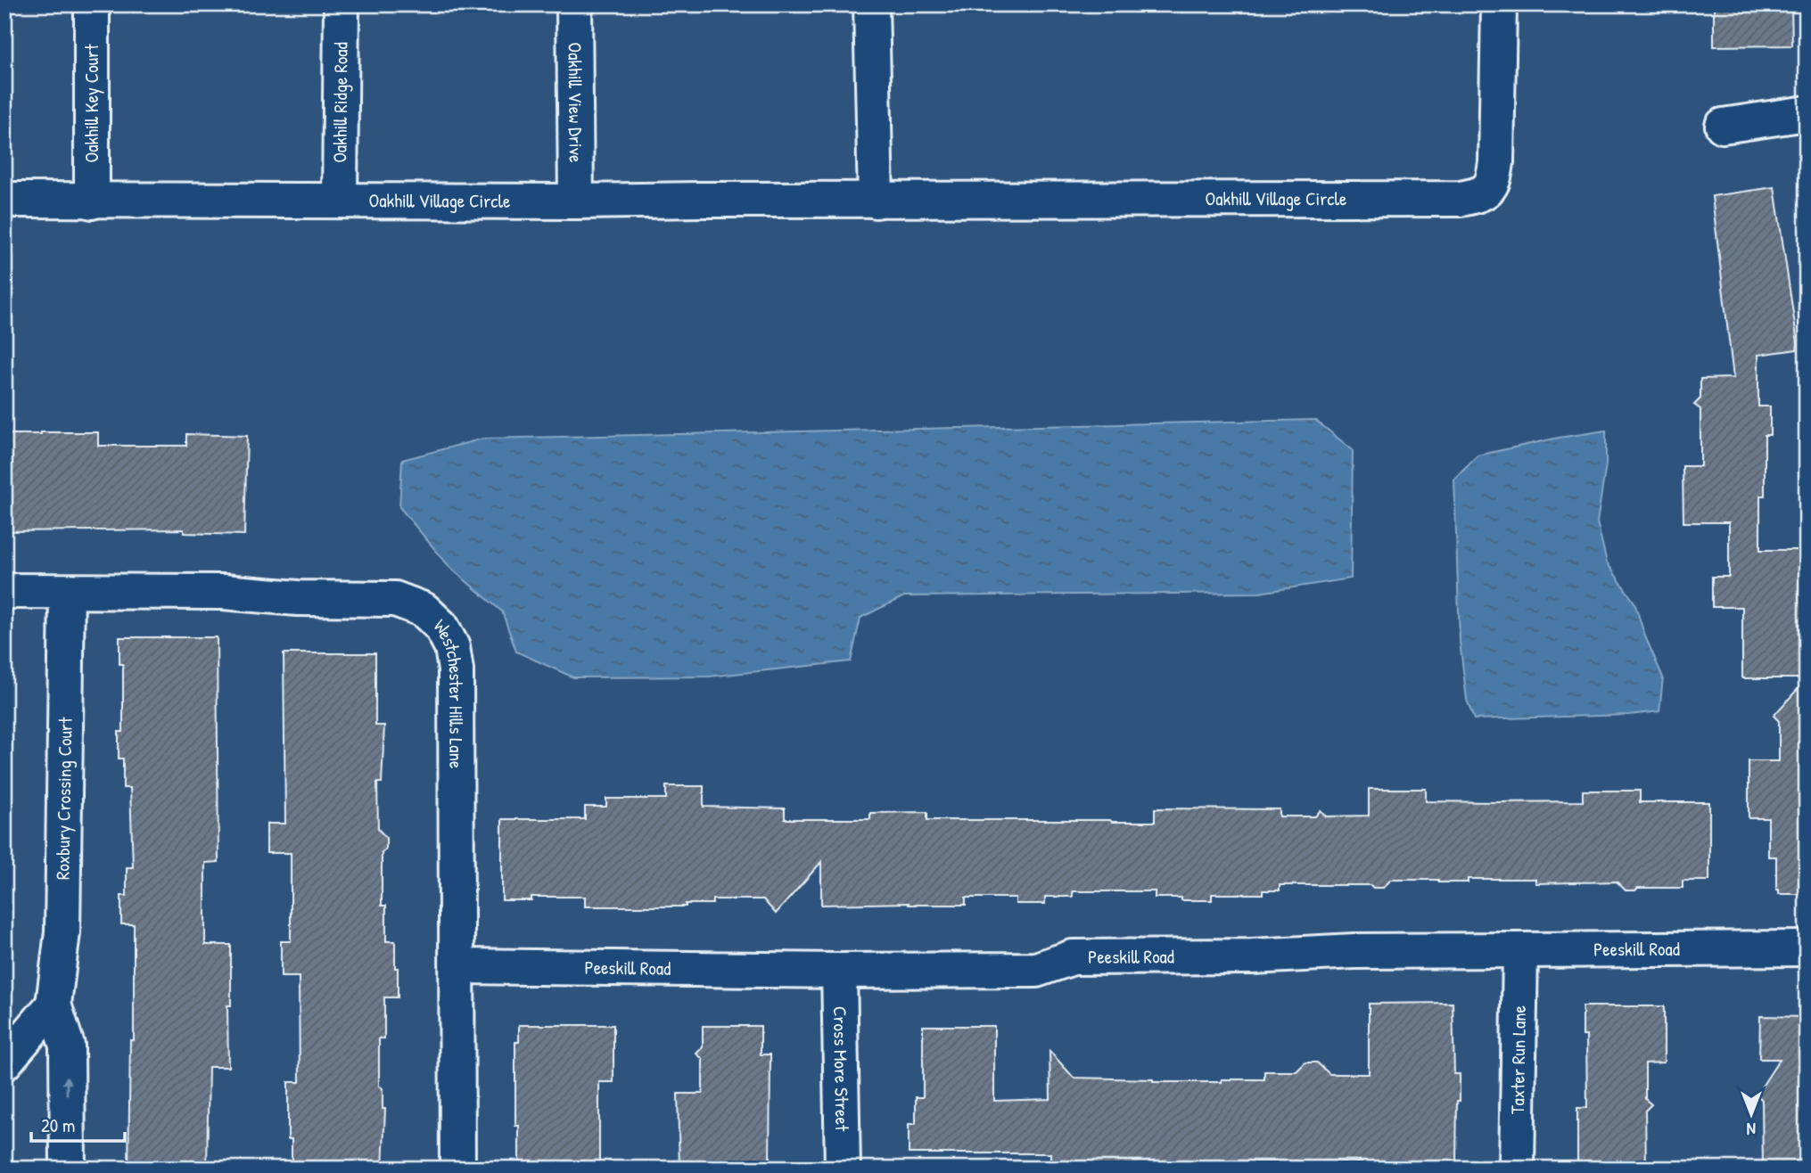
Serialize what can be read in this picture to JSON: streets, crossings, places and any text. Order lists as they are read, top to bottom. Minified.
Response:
{"streets":{"street":["Oakhill Ridge Road","Oakhill Key Court","Oakhill View Drive","Oakhill Village Circle","Westchester Hills Lane","Roxbury Crossing Court","Peeskill Road","Taxter Run Lane","Cross More Street"]},"crossings":[["Oakhill Ridge Road","Oakhill Village Circle"],["Oakhill Key Court","Oakhill Village Circle"],["Oakhill View Drive","Oakhill Village Circle"],["Westchester Hills Lane","Roxbury Crossing Court"],["Westchester Hills Lane","Peeskill Road"],["Peeskill Road","Taxter Run Lane"],["Peeskill Road","Cross More Street"]],"scale_bar":"20 m","north":"bottom"}
